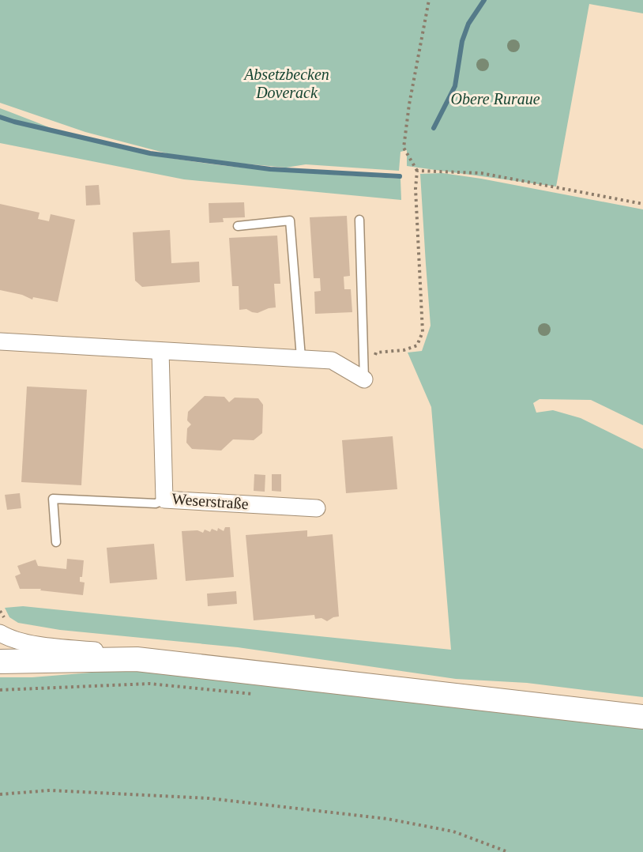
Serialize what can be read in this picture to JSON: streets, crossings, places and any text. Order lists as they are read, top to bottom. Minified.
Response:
{"streets":{"street":["Weserstraße"]},"parks":["Absetzbecken Doverack","Obere Ruraue"]}
